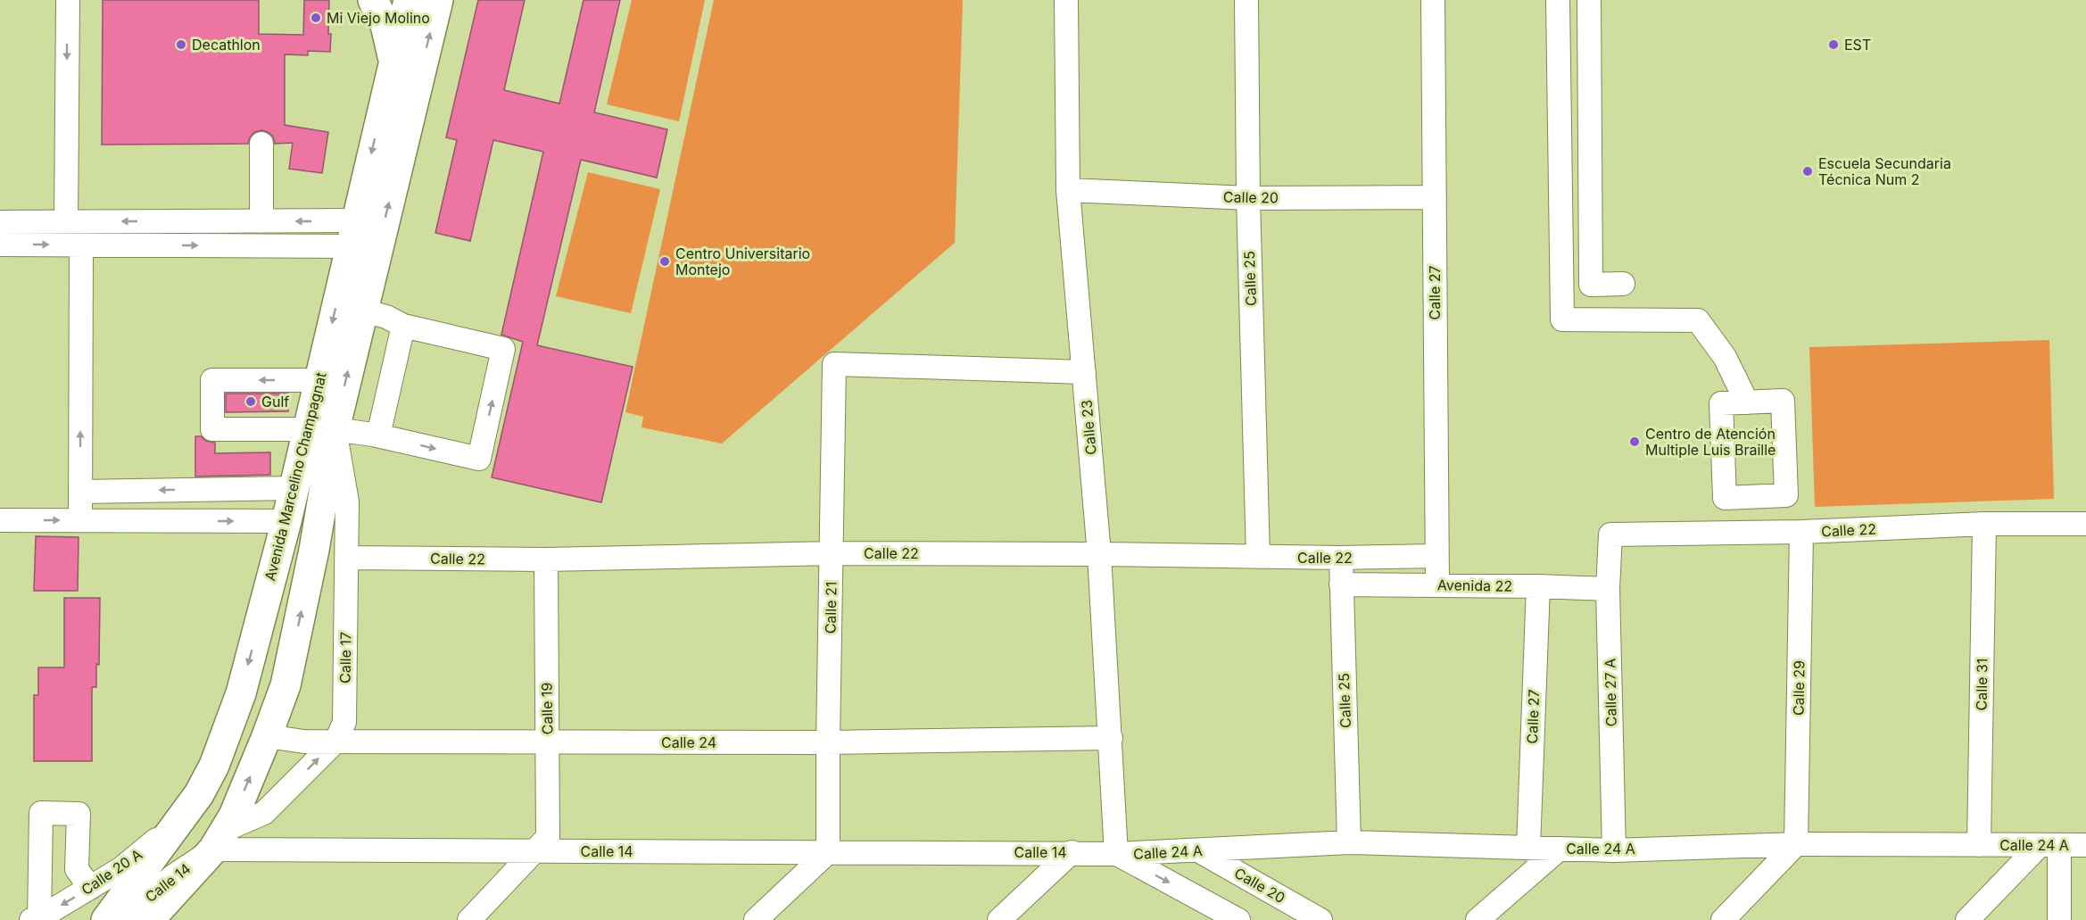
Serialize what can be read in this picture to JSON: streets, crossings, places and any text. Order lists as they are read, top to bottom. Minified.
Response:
{"streets":{"main road":["Avenida Marcelino Champagnat"],"street":["Calle 20","Calle 25","Calle 27","Calle 23","Calle 22","Avenida 22","Calle 21","Calle 17","Calle 31","Calle 29","Calle 27 A","Calle 19","Calle 24","Calle 24 A","Calle 14","Calle 20 A"]},"crossings":[["Calle 20","Calle 25"],["Calle 20","Calle 27"],["Calle 20","Calle 23"],["Calle 20","Calle 24 A"],["Calle 25","Calle 22"],["Calle 25","Avenida 22"],["Calle 25","Calle 24 A"],["Calle 27","Calle 22"],["Calle 27","Avenida 22"],["Calle 27","Calle 24 A"],["Calle 23","Calle 22"],["Calle 23","Calle 21"],["Calle 23","Calle 24"],["Calle 23","Calle 24 A"],["Calle 23","Calle 14"],["Avenida Marcelino Champagnat","Calle 17"],["Avenida Marcelino Champagnat","Calle 24"],["Avenida Marcelino Champagnat","Calle 14"],["Avenida Marcelino Champagnat","Calle 20 A"],["Calle 22","Calle 21"],["Calle 22","Calle 17"],["Calle 22","Calle 31"],["Calle 22","Calle 29"],["Calle 22","Calle 27 A"],["Calle 22","Calle 19"],["Avenida 22","Calle 27 A"],["Calle 21","Calle 24"],["Calle 21","Calle 14"],["Calle 17","Calle 24"],["Calle 17","Calle 14"],["Calle 31","Calle 24 A"],["Calle 29","Calle 24 A"],["Calle 27 A","Calle 24 A"],["Calle 19","Calle 24"],["Calle 19","Calle 14"],["Calle 24 A","Calle 14"]],"places":["Mi Viejo Molino","Decathlon","EST","Escuela Secundaria Técnica Num 2","Centro Universitario Montejo","Gulf","Centro de Atención Multiple Luis Braille"]}
